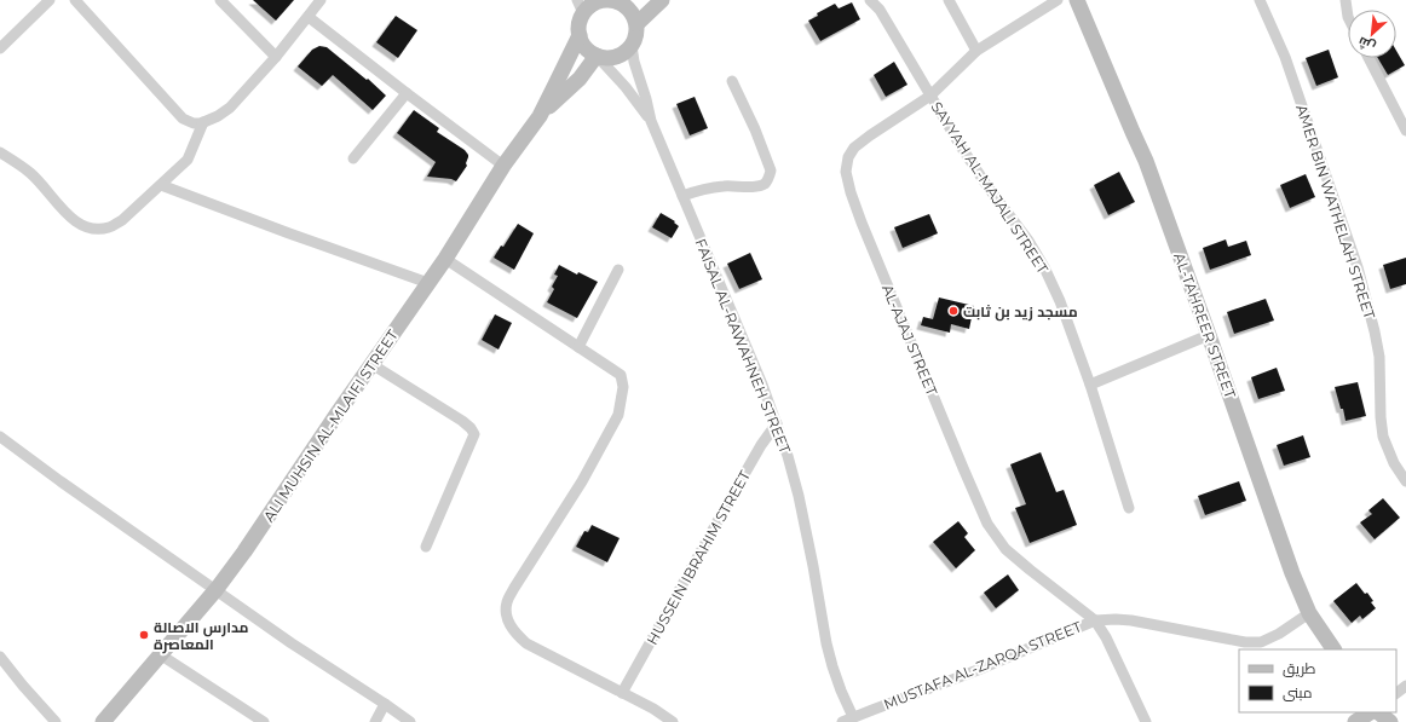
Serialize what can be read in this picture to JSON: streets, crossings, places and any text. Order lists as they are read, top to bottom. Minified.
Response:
{"streets":{"street":["SAYYAH AL-MAJALI STREET","AMER BIN WATHELAH STREET","AL-TAHREER STREET","AL-AJAJ STREET","FAISAL AL-RAWAHNEH STREET","ALI MUHSIN AL-MLAIFI STREET","HUSSEIN IBRAHIM STREET","MUSTAFA AL-ZARQA STREET"]},"crossings":[["SAYYAH AL-MAJALI STREET","AL-AJAJ STREET"],["AL-AJAJ STREET","MUSTAFA AL-ZARQA STREET"],["FAISAL AL-RAWAHNEH STREET","ALI MUHSIN AL-MLAIFI STREET"],["FAISAL AL-RAWAHNEH STREET","HUSSEIN IBRAHIM STREET"],["FAISAL AL-RAWAHNEH STREET","MUSTAFA AL-ZARQA STREET"]],"places":["مسجد زيد بن ثابت","مدارس الاصالة المعاصرة"],"legend":["طريق","مبنى"],"north":"bottom left"}
